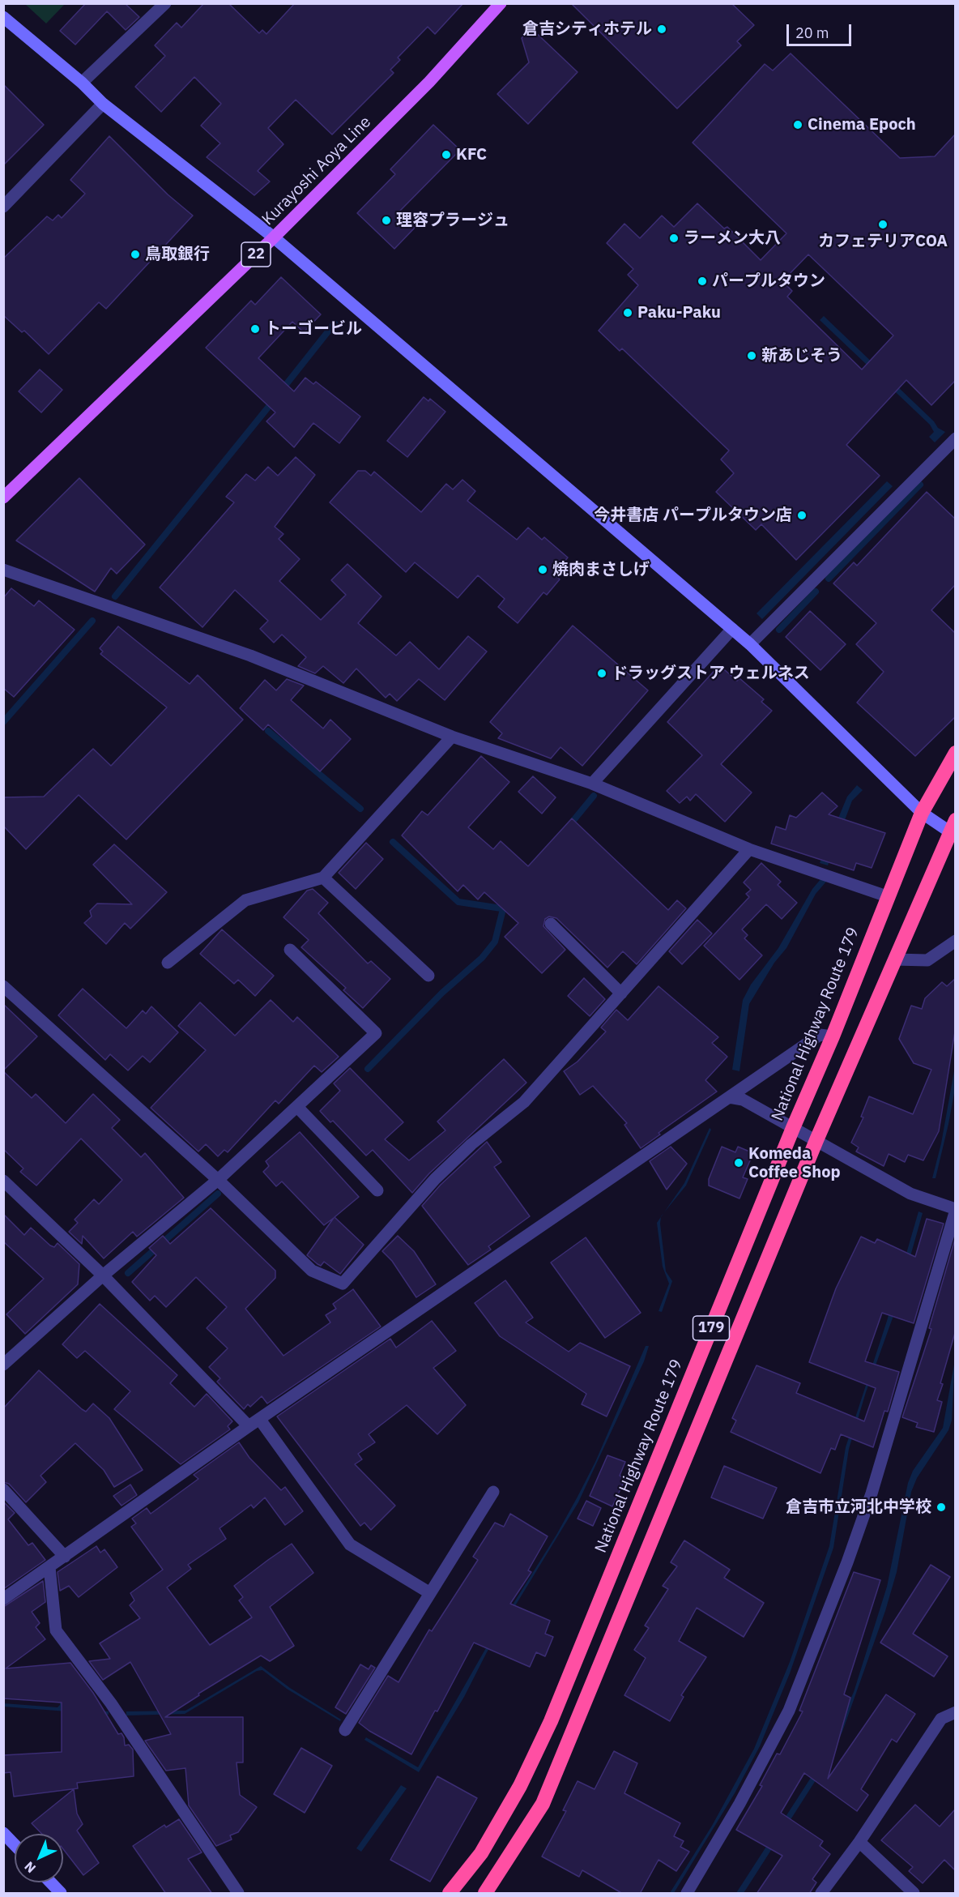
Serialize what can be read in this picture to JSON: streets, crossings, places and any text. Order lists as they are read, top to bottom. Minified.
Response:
{"streets":{"highway":["National Highway Route 179","179"],"main road":["Kurayoshi Aoya Line","22"]},"places":["倉吉シティホテル","Cinema Epoch","KFC","理容プラージュ","カフェテリアCOA","ラーメン大八","鳥取銀行","パープルタウン","Paku-Paku","トーゴービル","新あじそう","今井書店 パープルタウン店","焼肉まさしげ","ドラッグストア ウェルネス","Komeda Coffee Shop","倉吉市立河北中学校"],"scale_bar":"20 m","north":"bottom left"}
